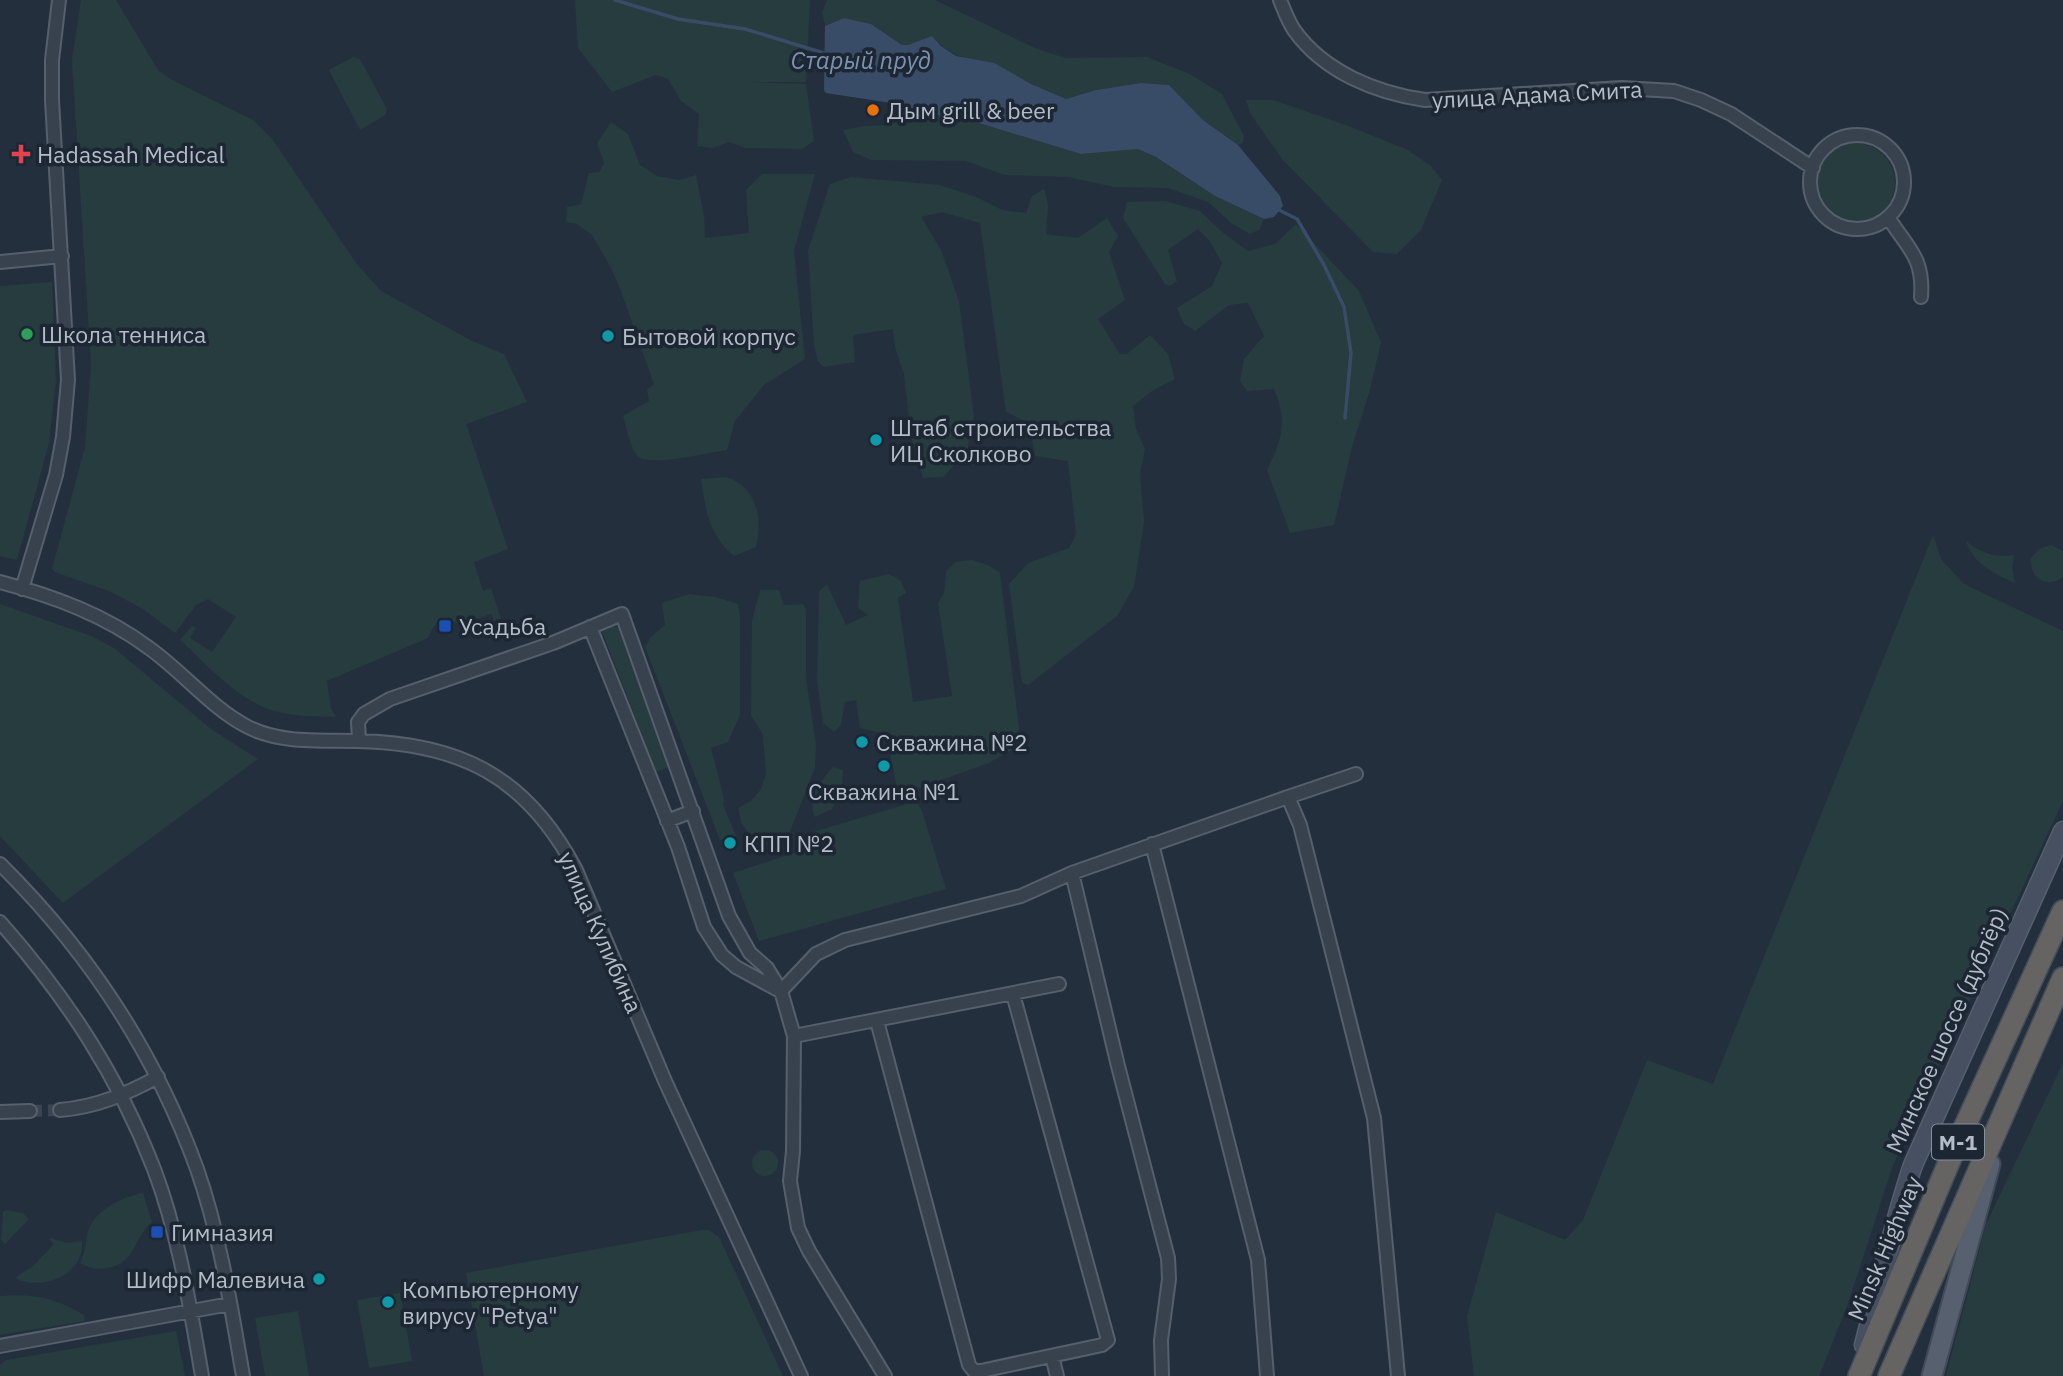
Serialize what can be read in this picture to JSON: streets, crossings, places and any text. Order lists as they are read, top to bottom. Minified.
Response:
{"streets":{"highway":["М-1","Minsk Highway"],"main road":["Минское шоссе (дублёр)"],"street":["улица Адама Смита","улица Кулибина"]},"crossings":[["Минское шоссе (дублёр)","Minsk Highway"]],"water":["Старый пруд"],"places":{"other":["Дым grill & beer","Школа тенниса","Бытовой корпус","Штаб строительства ИЦ Сколково","Скважина №2","Скважина №1","КПП №2","Шифр Малевича","Компьютерному вирусу \"Petya\""],"health":["Hadassah Medical"],"transit":["Усадьба","Гимназия"]}}
